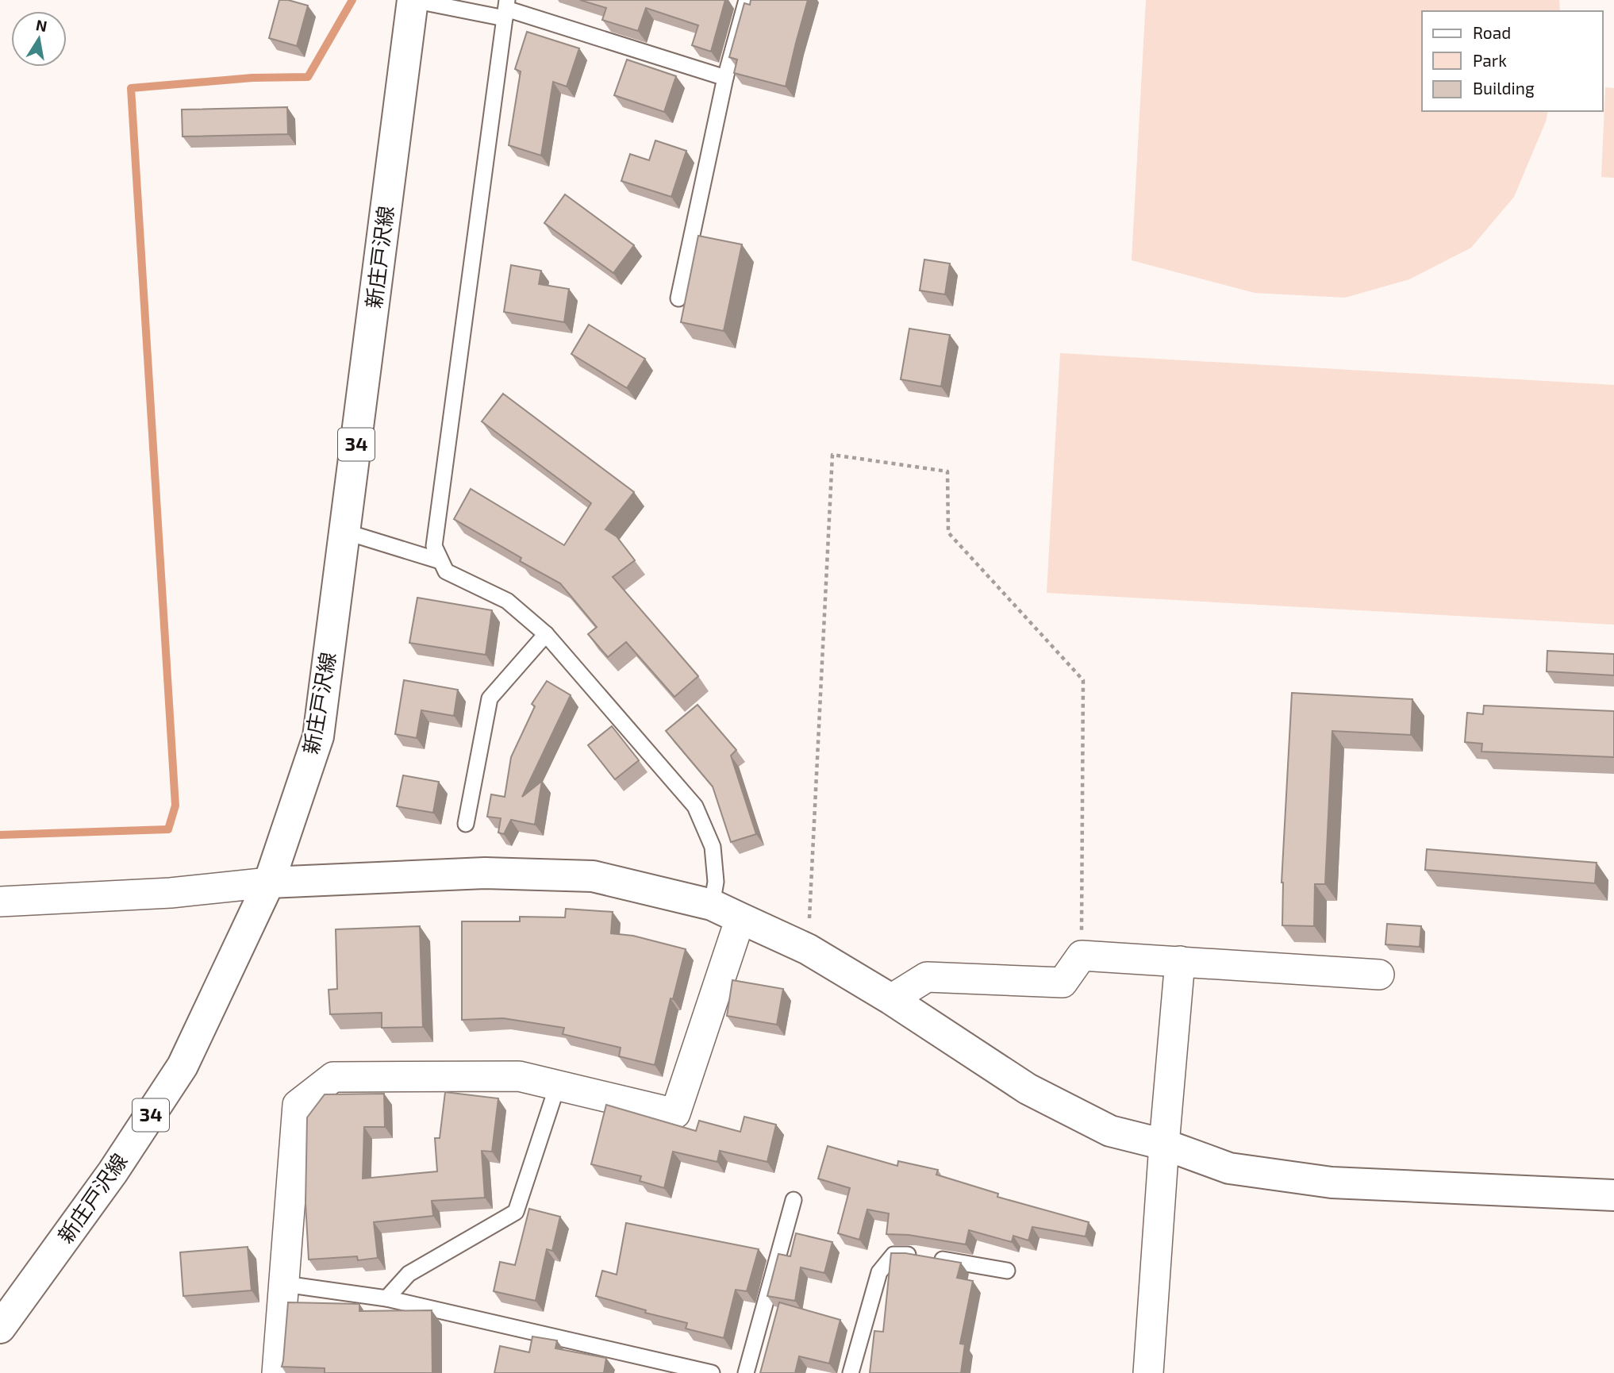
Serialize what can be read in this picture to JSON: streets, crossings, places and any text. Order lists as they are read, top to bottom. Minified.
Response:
{"streets":{"street":["新庄戸沢線","34"]},"legend":["Road","Park","Building"],"north":"top"}
